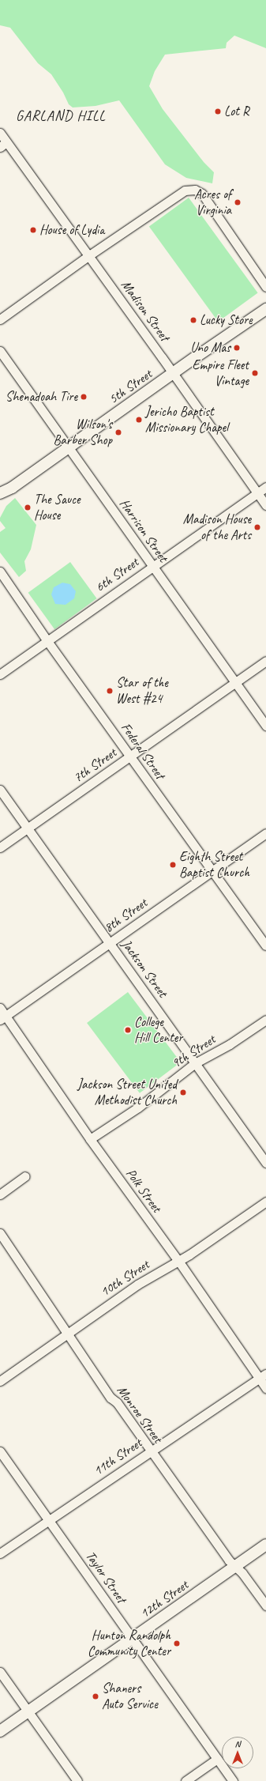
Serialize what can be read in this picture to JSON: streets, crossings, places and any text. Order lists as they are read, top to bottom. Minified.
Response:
{"streets":{"main road":["5th Street","12th Street"],"street":["Madison Street","Harrison Street","6th Street","Federal Street","7th Street","8th Street","Jackson Street","9th Street","Polk Street","10th Street","Monroe Street","11th Street","Taylor Street"]},"crossings":[["Madison Street","5th Street"],["Madison Street","6th Street"],["5th Street","Harrison Street"],["Harrison Street","6th Street"],["Harrison Street","7th Street"],["6th Street","Federal Street"],["Federal Street","7th Street"],["Federal Street","8th Street"],["7th Street","Jackson Street"],["8th Street","Jackson Street"],["8th Street","Polk Street"],["Jackson Street","9th Street"],["9th Street","Polk Street"],["Polk Street","10th Street"],["Polk Street","11th Street"],["10th Street","Monroe Street"],["Monroe Street","11th Street"],["Monroe Street","12th Street"],["11th Street","Taylor Street"],["Taylor Street","12th Street"]],"districts":["GARLAND HILL"],"places":["Lot R","Acres of Virginia","House of Lydia","Lucky Store","Uno Mas","Empire Fleet Vintage","Shenadoah Tire","Jericho Baptist Missionary Chapel","Wilson's Barber Shop","The Sauce House","Madison House of the Arts","Star of the West #24","Eighth Street Baptist Church","College Hill Center","Jackson Street United Methodist Church","Hunton Randolph Community Center","Shaners Auto Service"],"north":"top"}
